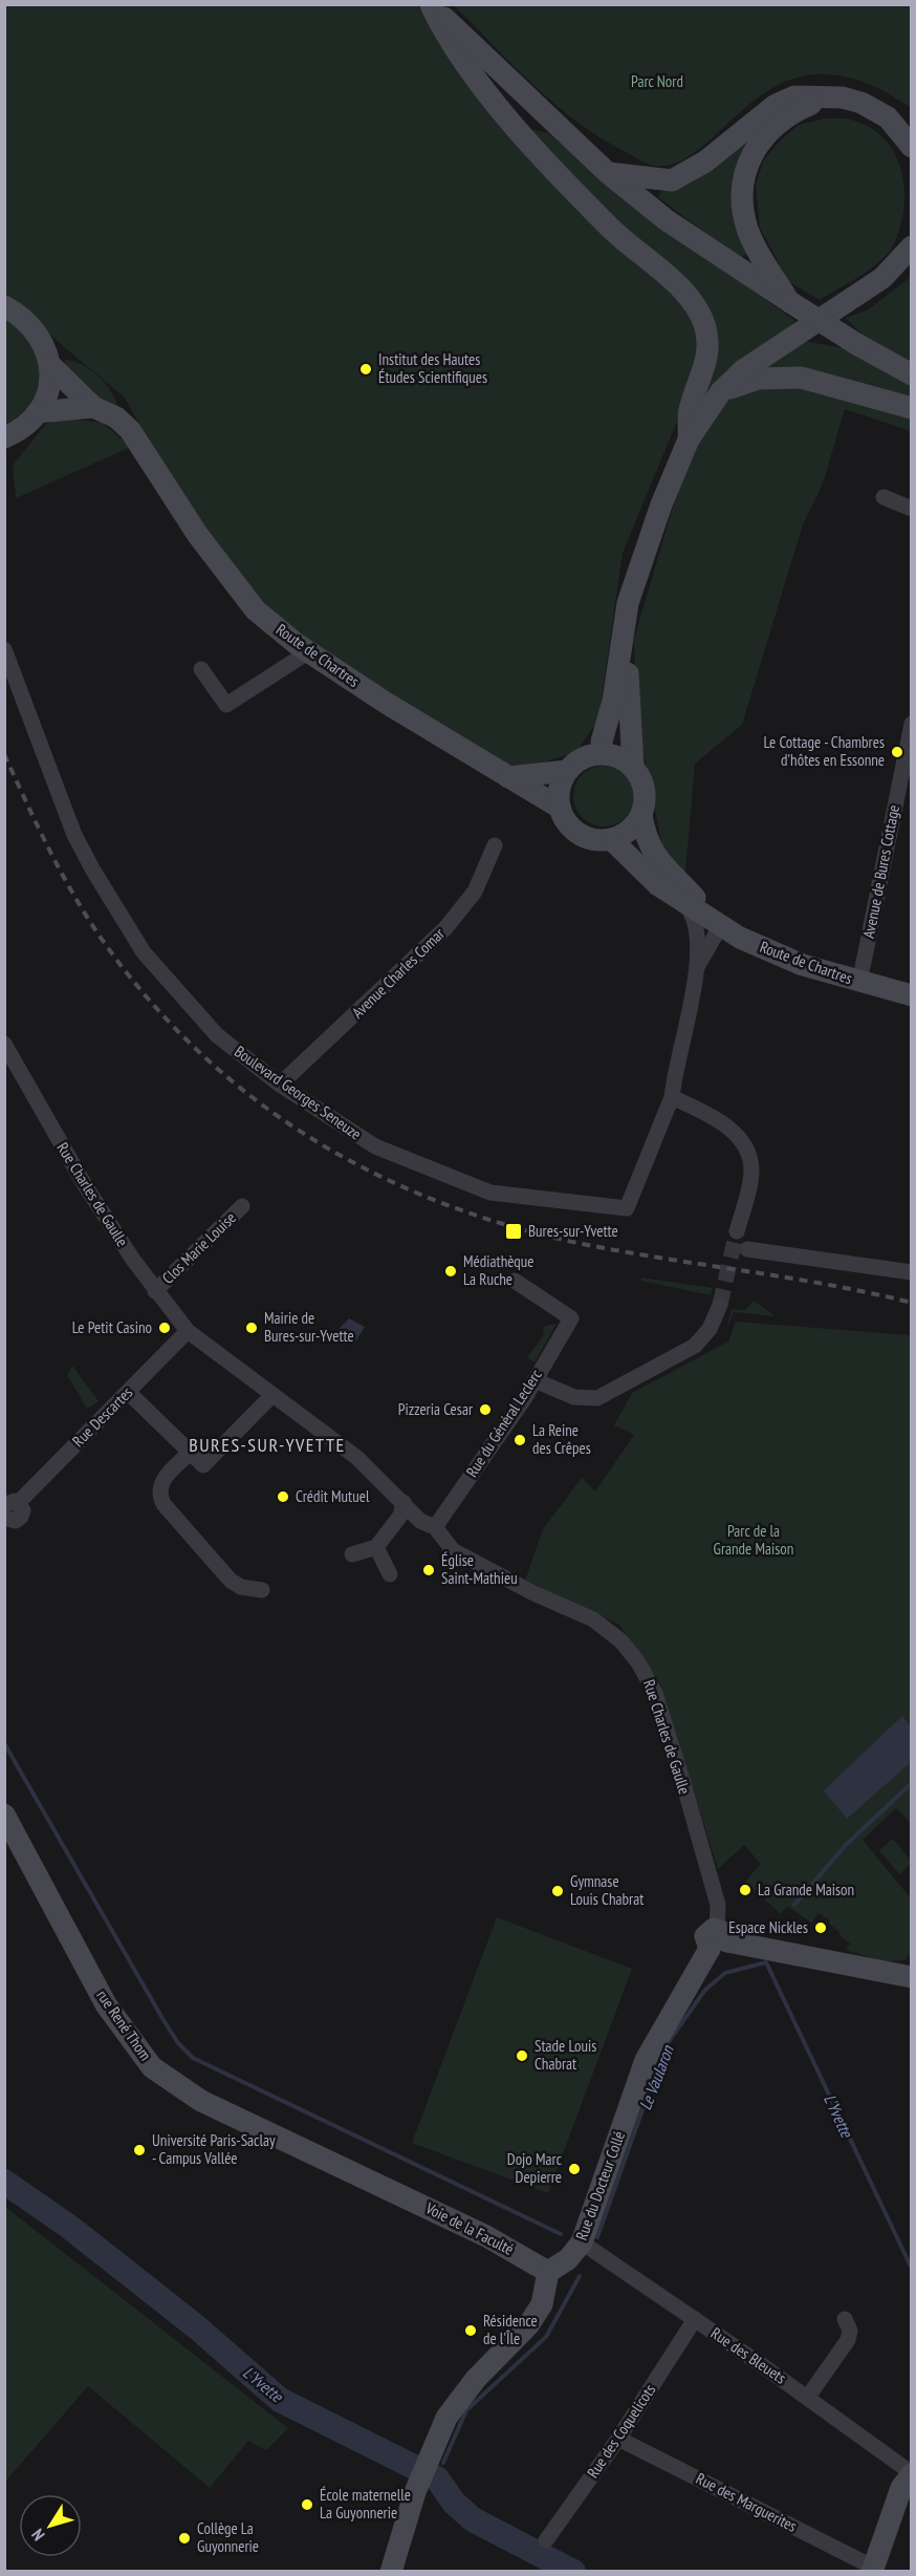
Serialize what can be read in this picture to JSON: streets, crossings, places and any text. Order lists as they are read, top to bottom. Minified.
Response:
{"streets":{"main road":["Route de Chartres","rue René Thom","Rue du Docteur Collé","Voie de la Faculté"],"street":["Avenue de Bures Cottage","Avenue Charles Comar","Boulevard Georges Seneuze","Rue Charles de Gaulle","Clos Marie Louise","Rue Descartes","Rue du Général Leclerc","Rue des Bleuets","Rue des Coquelicots","Rue des Marguerites"]},"crossings":[["Route de Chartres","Avenue de Bures Cottage"],["Avenue Charles Comar","Boulevard Georges Seneuze"],["Rue Charles de Gaulle","Clos Marie Louise"],["Rue Charles de Gaulle","Rue Descartes"],["Rue Charles de Gaulle","Rue du Général Leclerc"],["Rue Charles de Gaulle","Rue du Docteur Collé"],["rue René Thom","Voie de la Faculté"],["Rue du Docteur Collé","Voie de la Faculté"],["Rue du Docteur Collé","Rue des Bleuets"],["Rue des Bleuets","Rue des Coquelicots"],["Rue des Coquelicots","Rue des Marguerites"]],"districts":["BURES-SUR-YVETTE"],"water":["Le Vaularon","L'Yvette"],"parks":["Parc Nord","Parc de la Grande Maison"],"places":{"other":["Institut des Hautes Études Scientifiques","Le Cottage - Chambres d'hôtes en Essonne","Médiathèque La Ruche","Le Petit Casino","Mairie de Bures-sur-Yvette","Pizzeria Cesar","La Reine des Crêpes","Crédit Mutuel","Église Saint-Mathieu","La Grande Maison","Gymnase Louis Chabrat","Espace Nickles","Stade Louis Chabrat","Université Paris-Saclay - Campus Vallée","Dojo Marc Depierre","Résidence de l'Île","École maternelle La Guyonnerie","Collège La Guyonnerie"],"transit":["Bures-sur-Yvette"]},"north":"bottom left"}
